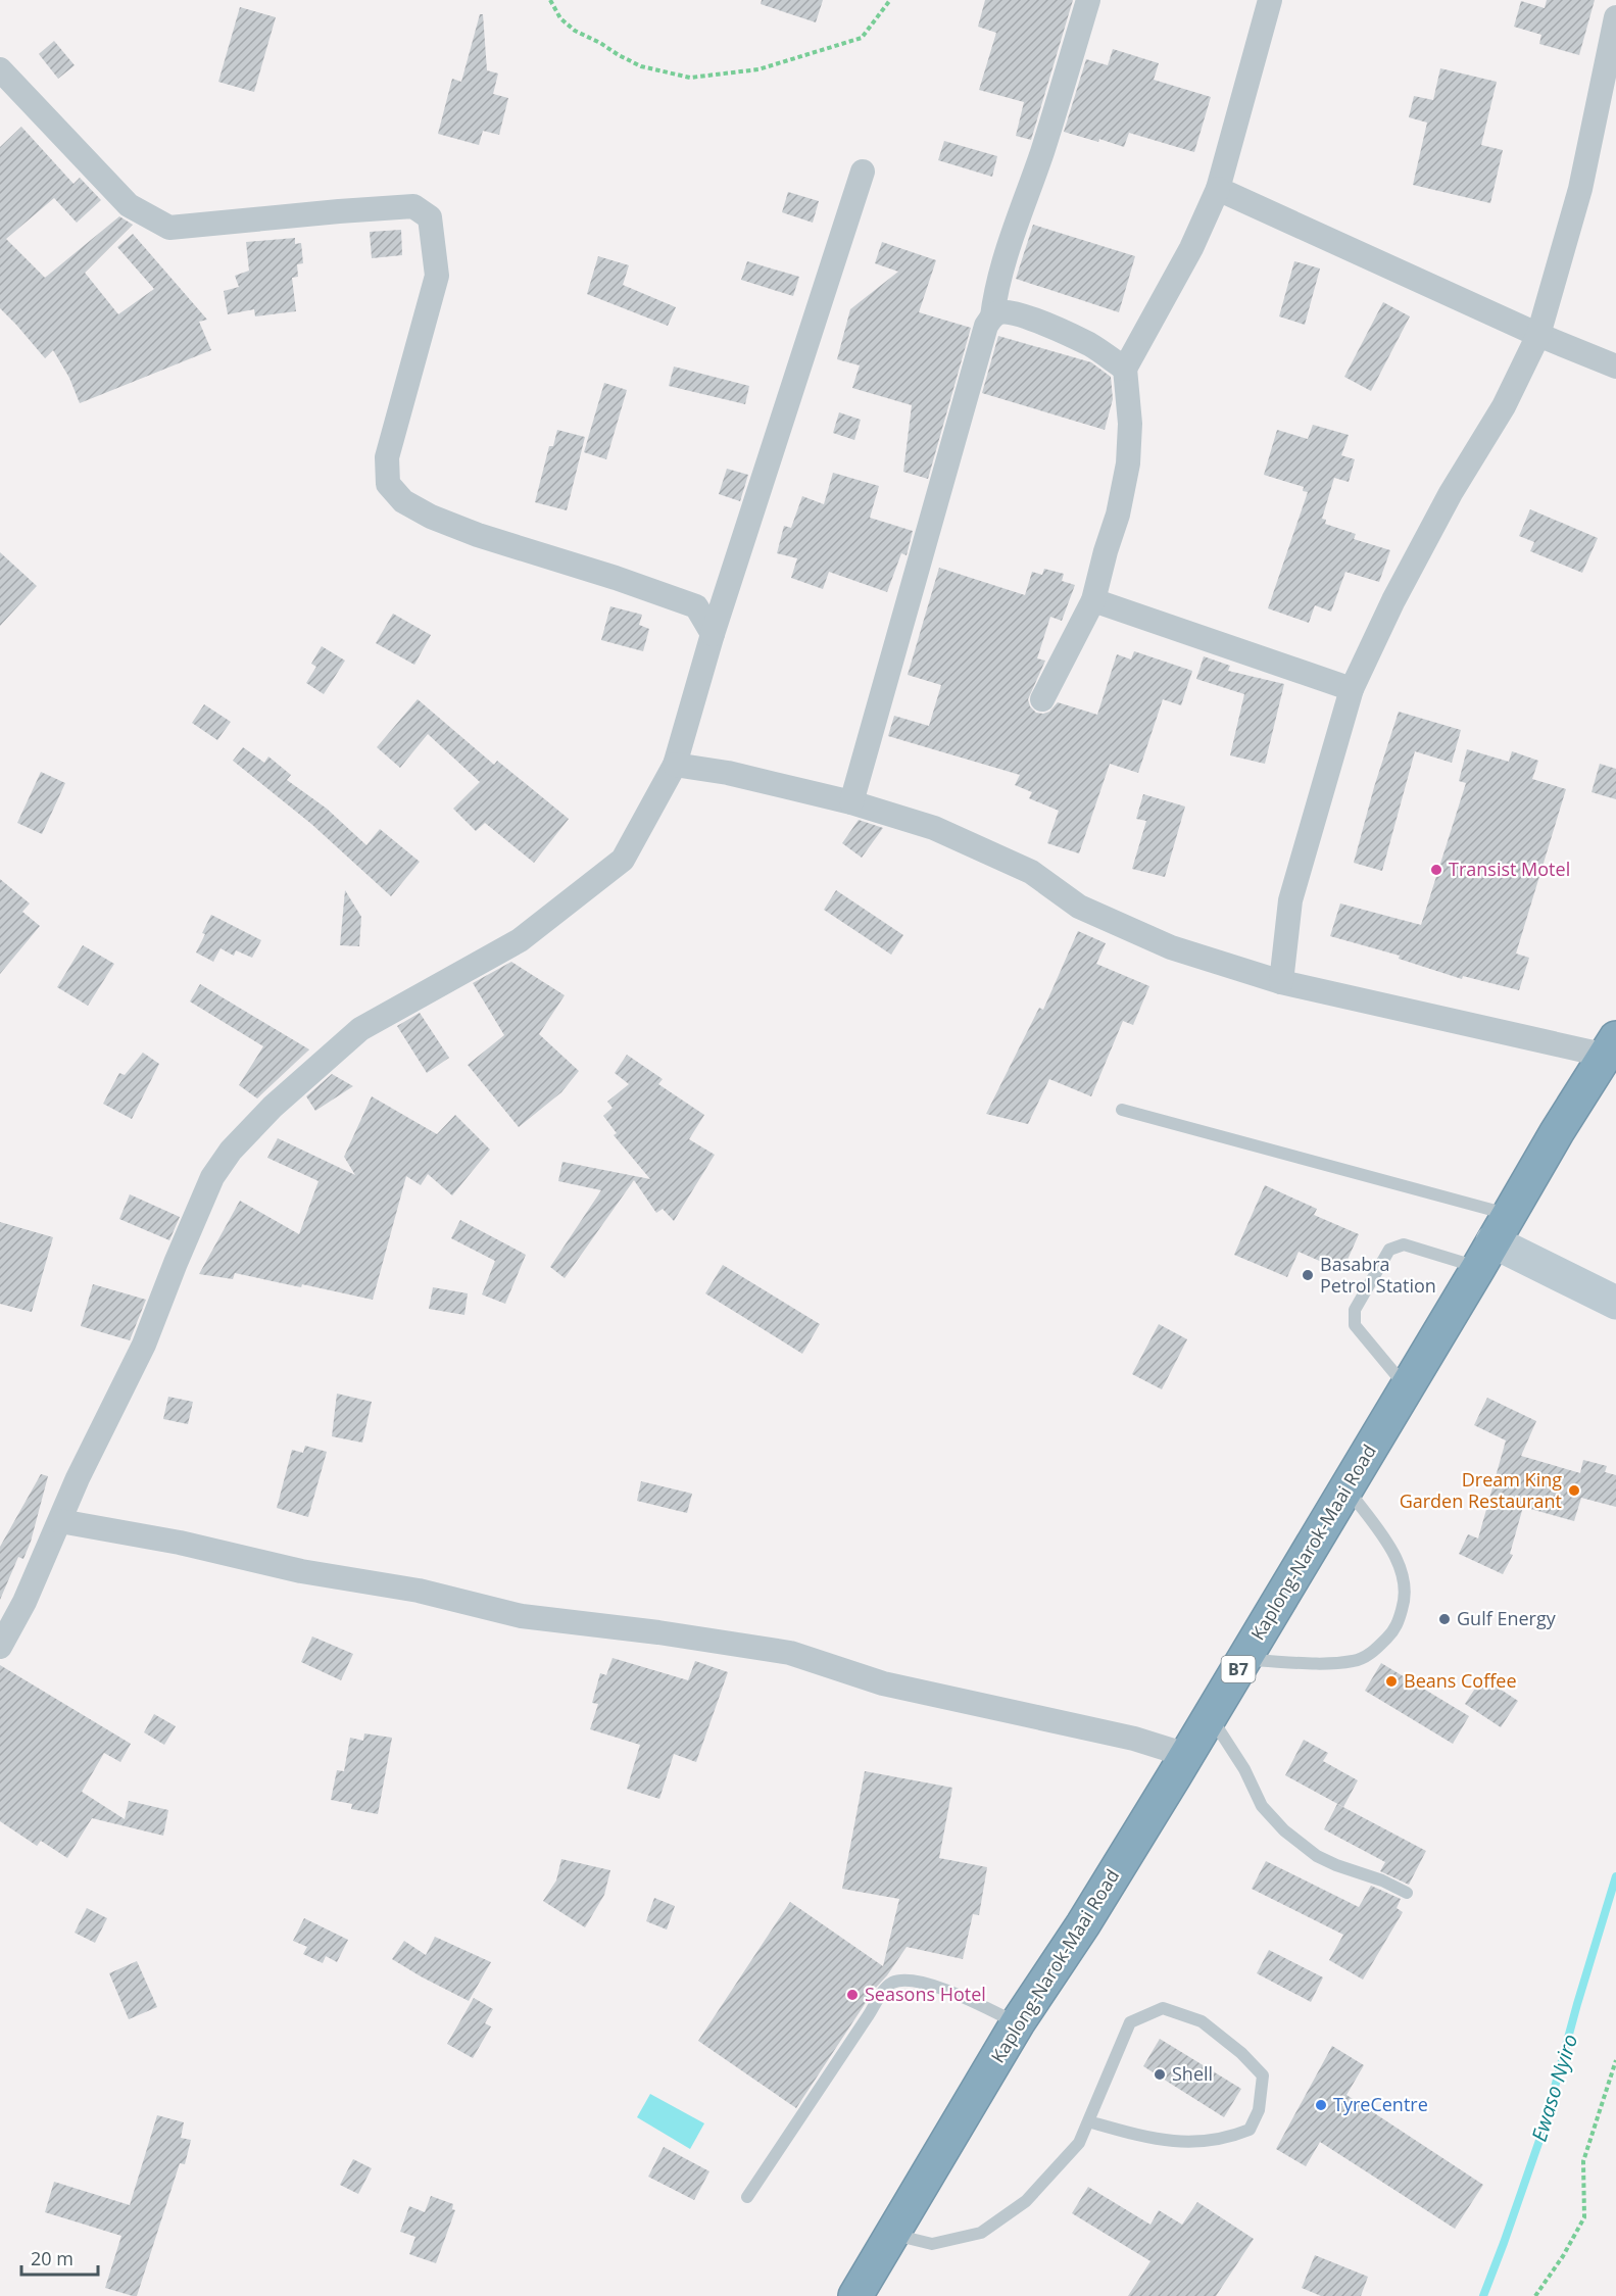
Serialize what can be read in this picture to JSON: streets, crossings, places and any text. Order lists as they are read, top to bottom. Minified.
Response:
{"streets":{"highway":["Kaplong-Narok-Maai Road","B7"]},"water":["Ewaso Nyiro"],"places":["Transist Motel","Basabra Petrol Station","Dream King Garden Restaurant","Gulf Energy","Beans Coffee","Seasons Hotel","Shell","TyreCentre"],"scale_bar":"20 m"}
